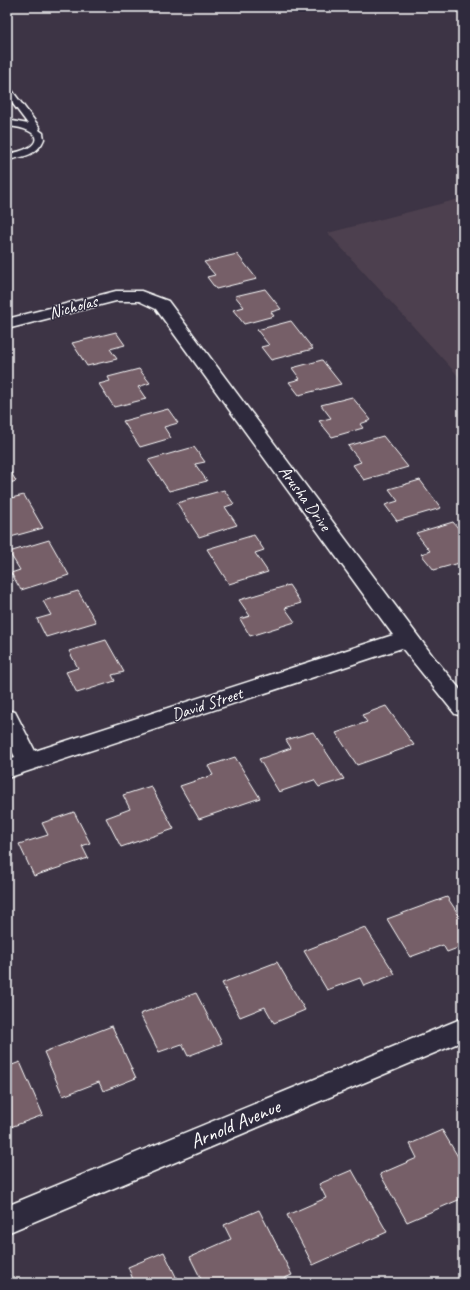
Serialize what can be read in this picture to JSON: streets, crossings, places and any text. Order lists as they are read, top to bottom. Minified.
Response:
{"streets":{"street":["Nicholas","Arusha Drive","David Street","Arnold Avenue"]},"crossings":[["Nicholas","Arusha Drive"],["Arusha Drive","David Street"]]}
